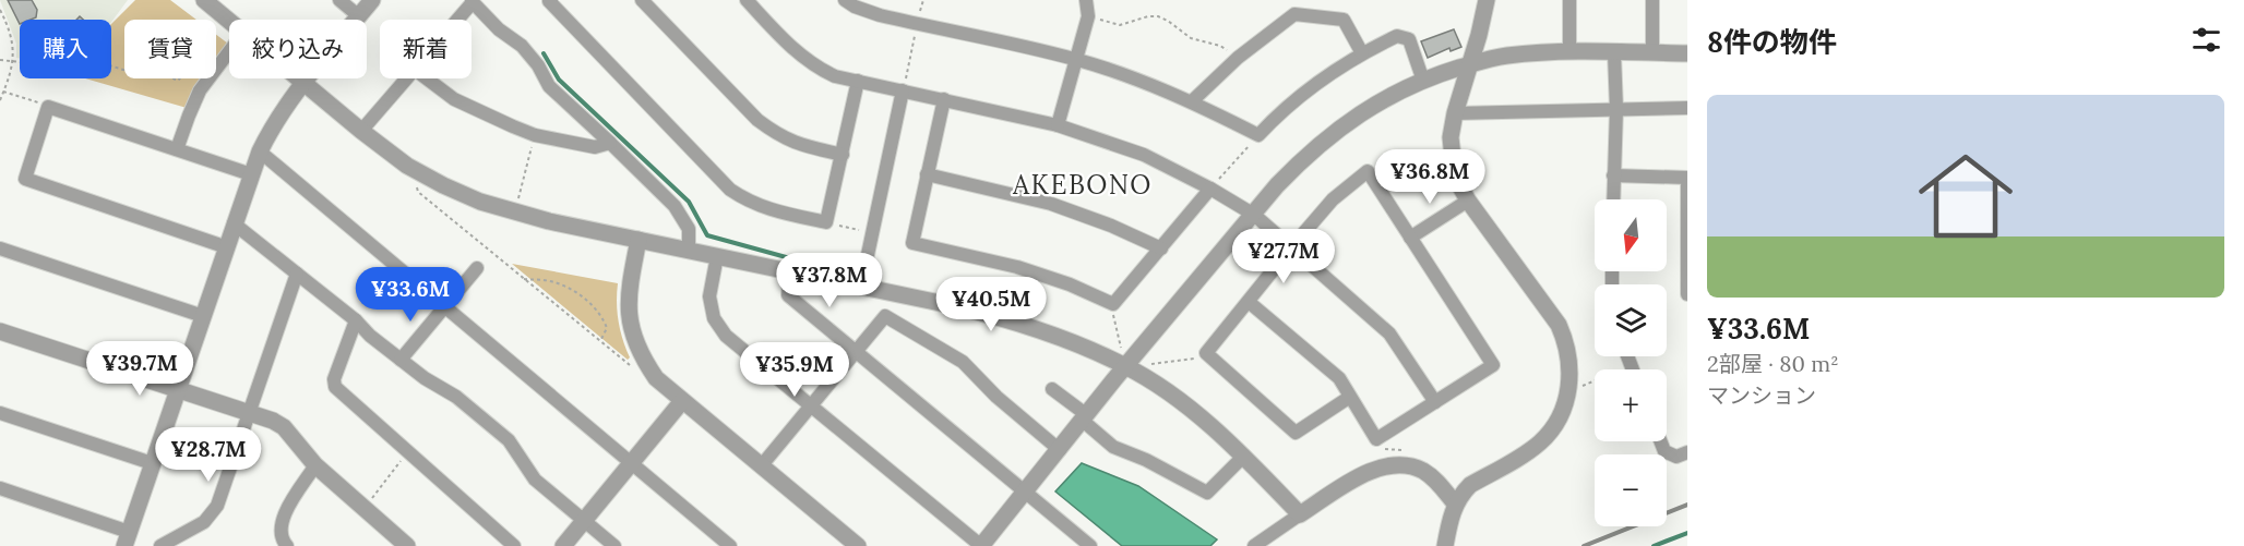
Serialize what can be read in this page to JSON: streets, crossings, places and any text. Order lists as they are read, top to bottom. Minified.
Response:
{"districts":["AKEBONO"],"north":"bottom","page":{"heading":"8件の物件","chip":["購入","賃貸","絞り込み","新着"],"list":[{"name":"¥33.6M","note":"2部屋 · 80 m² · マンション"}],"price":["¥36.8M","¥27.7M","¥37.8M","¥33.6M","¥40.5M","¥39.7M","¥35.9M","¥28.7M"],"map_buttons":["+","−"]}}
